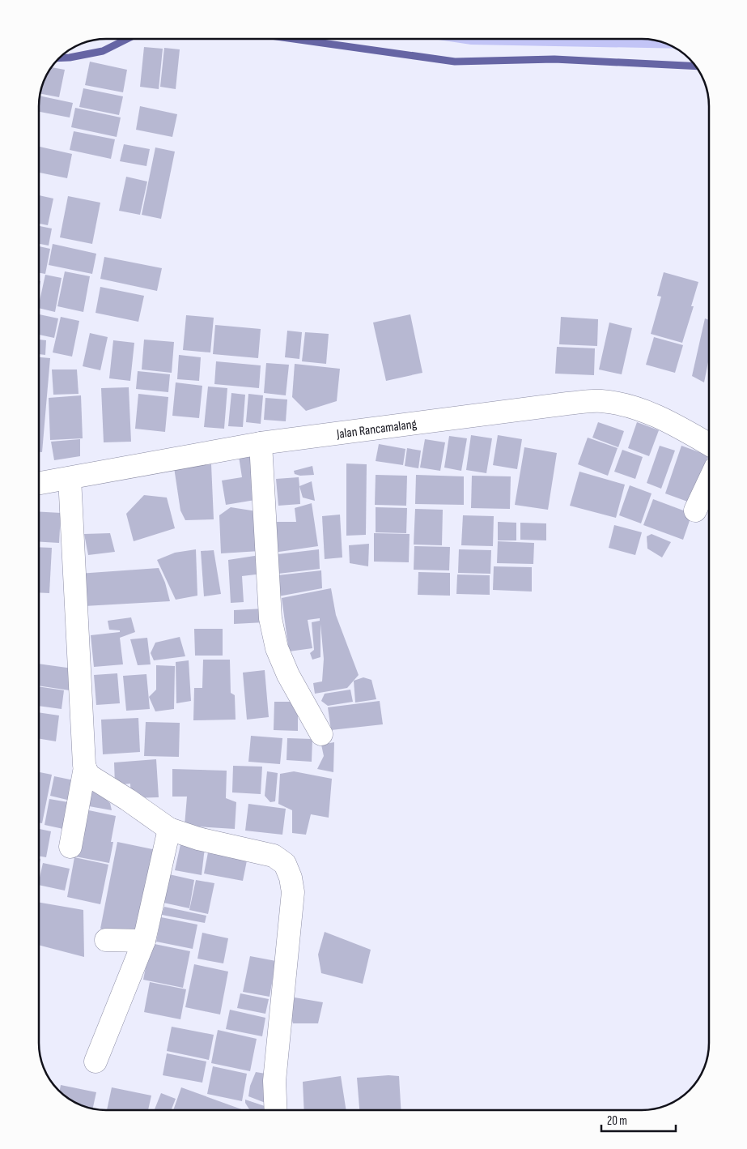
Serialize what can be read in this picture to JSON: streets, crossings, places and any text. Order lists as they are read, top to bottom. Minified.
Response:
{"streets":{"street":["Jalan Rancamalang"]},"scale_bar":"20 m"}
